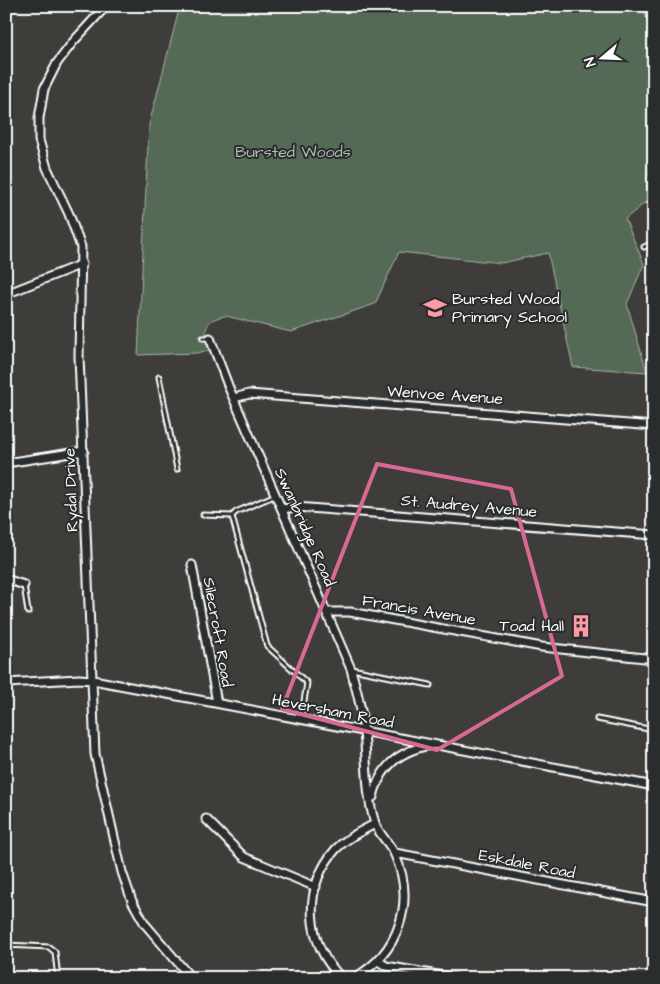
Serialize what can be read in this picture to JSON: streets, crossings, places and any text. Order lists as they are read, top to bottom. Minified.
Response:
{"streets":{"street":["Wenvoe Avenue","Rydal Drive","St. Audrey Avenue","Swanbridge Road","Francis Avenue","Silecroft Road","Heversham Road","Eskdale Road"]},"crossings":[["Wenvoe Avenue","Swanbridge Road"],["Rydal Drive","Heversham Road"],["St. Audrey Avenue","Swanbridge Road"],["Swanbridge Road","Francis Avenue"],["Swanbridge Road","Heversham Road"],["Silecroft Road","Heversham Road"]],"parks":["Bursted Woods"],"places":{"school or university":["Bursted Wood Primary School"],"building":["Toad Hall"]},"north":"left"}
